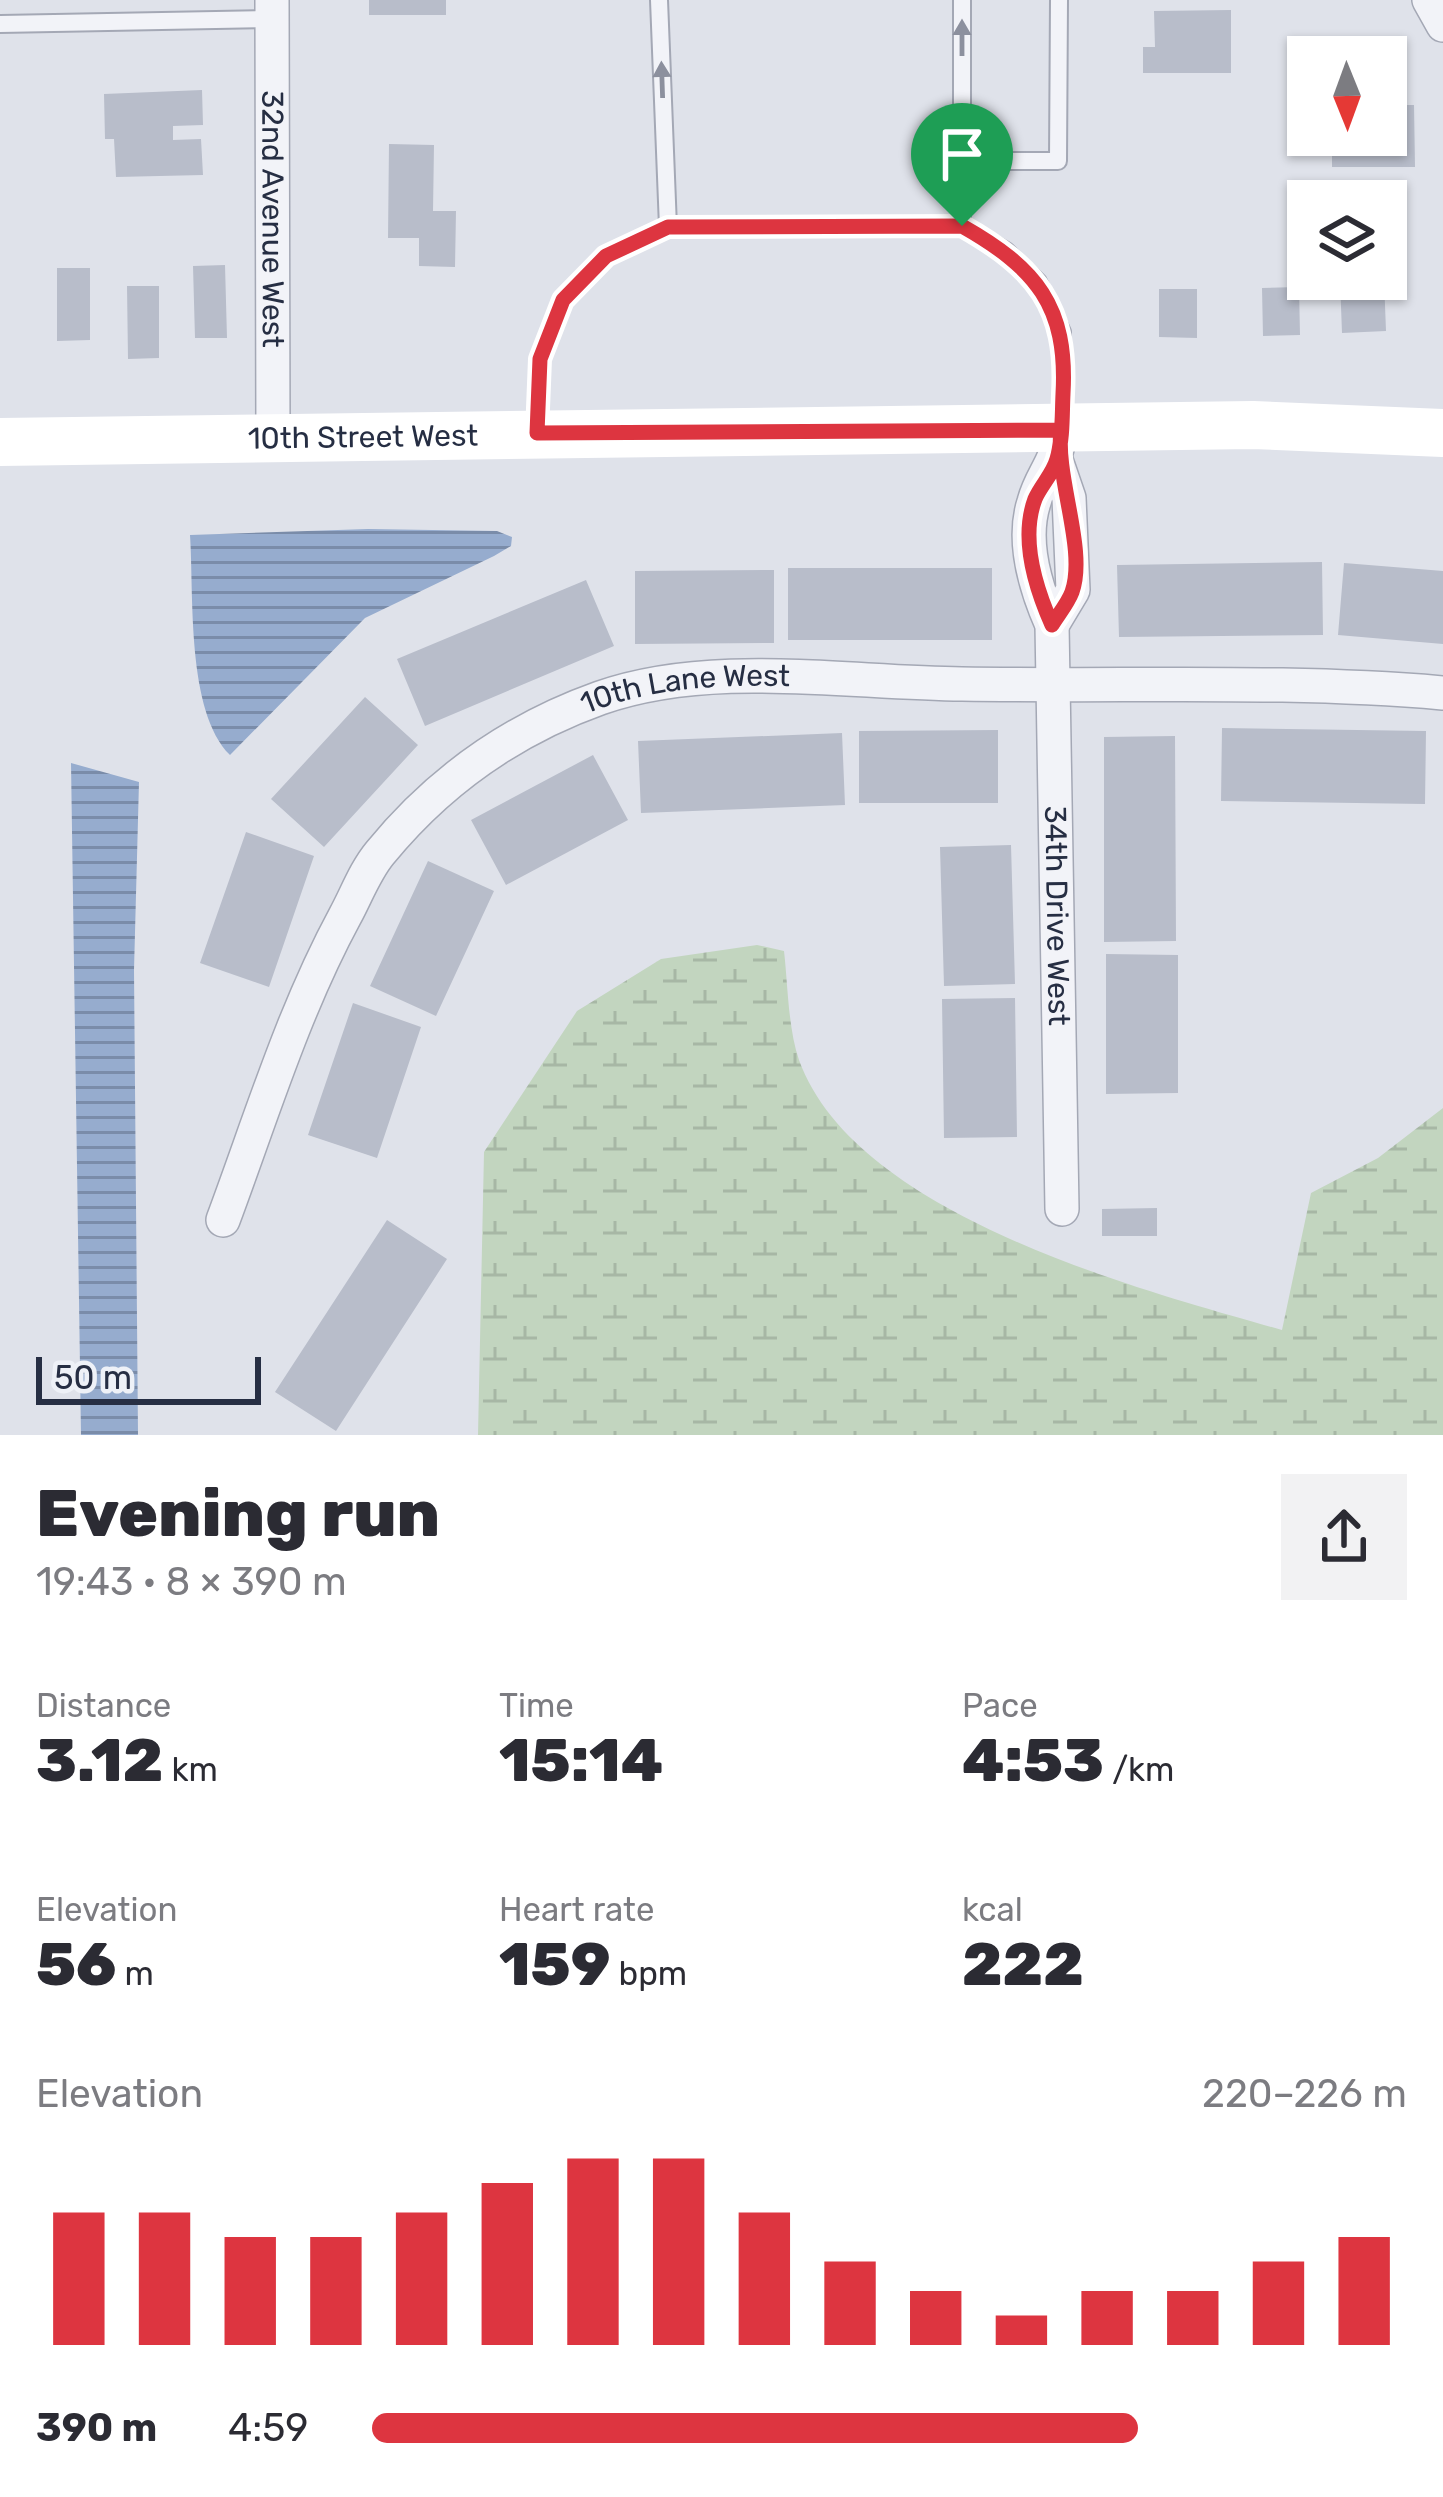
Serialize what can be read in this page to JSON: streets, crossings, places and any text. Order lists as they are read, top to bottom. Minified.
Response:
{"streets":{"street":["32nd Avenue West","10th Street West","10th Lane West","34th Drive West"]},"crossings":[["32nd Avenue West","10th Street West"],["10th Street West","34th Drive West"],["10th Lane West","34th Drive West"]],"scale_bar":"50 m","north":"bottom","page":{"scale":"50 m","heading":["Evening run","19:43 · 8 × 390 m"],"stats":[["Distance","3.12 km"],["Time","15:14"],["Pace","4:53 /km"],["Elevation","56 m"],["Heart rate","159 bpm"],["kcal","222"]],"chart":["Elevation","220–226 m"],"list":[{"name":"390 m","note":"4:59"}]}}
